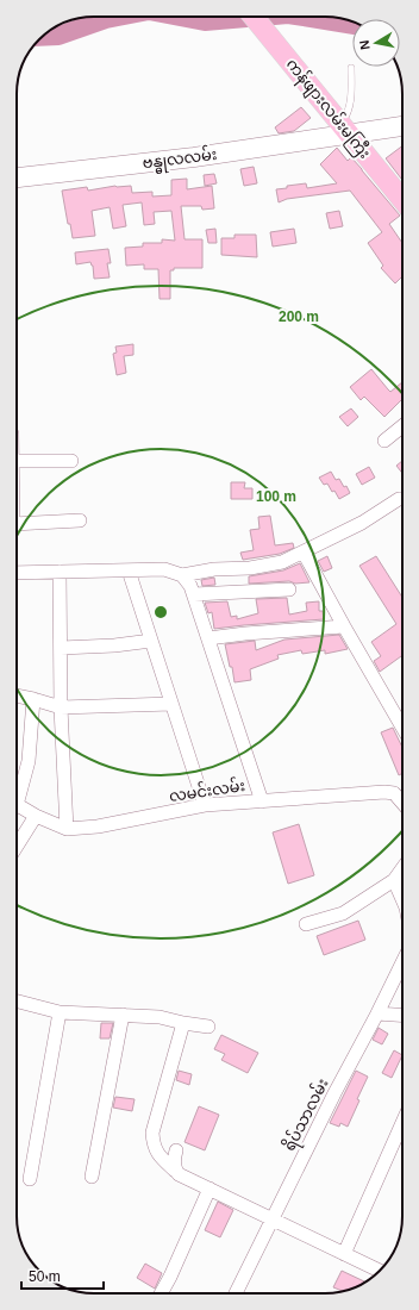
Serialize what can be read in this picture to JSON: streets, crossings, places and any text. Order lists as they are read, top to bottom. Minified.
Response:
{"streets":{"main road":["ကန်ဖျားလမ်းမကြီး"],"street":["ဗန္ဓုလလမ်း","လမင်းလမ်း","ရိပ်သာလမ်း"]},"crossings":[["ကန်ဖျားလမ်းမကြီး","ဗန္ဓုလလမ်း"]],"scale_bar":"50 m","north":"left","rings":["200 m","100 m"]}
